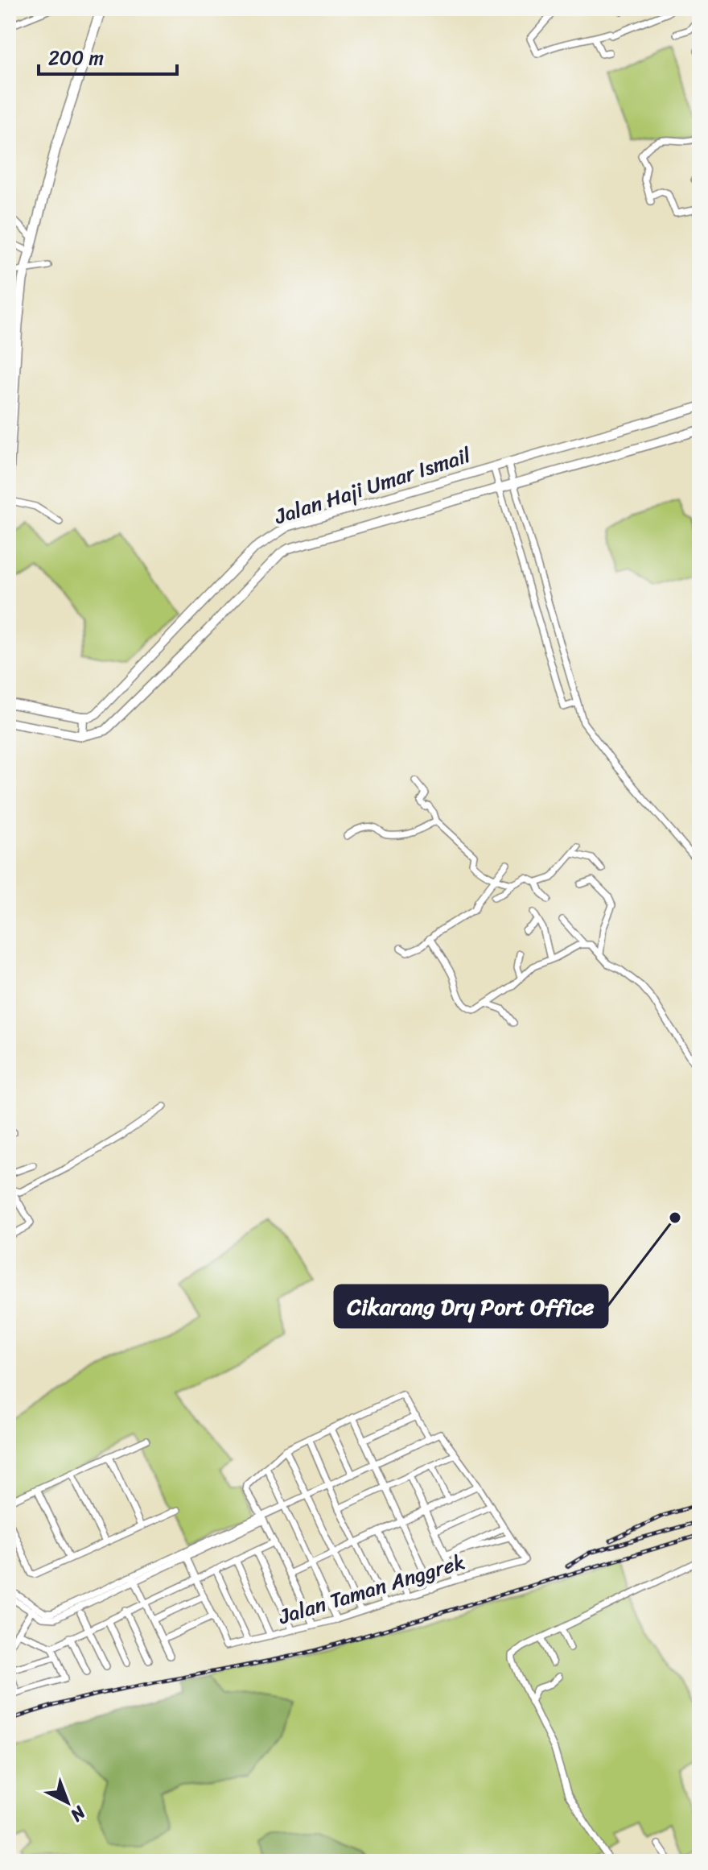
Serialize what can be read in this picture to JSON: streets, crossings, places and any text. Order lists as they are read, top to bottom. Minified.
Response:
{"streets":{"main road":["Jalan Haji Umar Ismail"],"street":["Jalan Taman Anggrek"]},"places":["Cikarang Dry Port Office"],"scale_bar":"200 m","north":"bottom right"}
